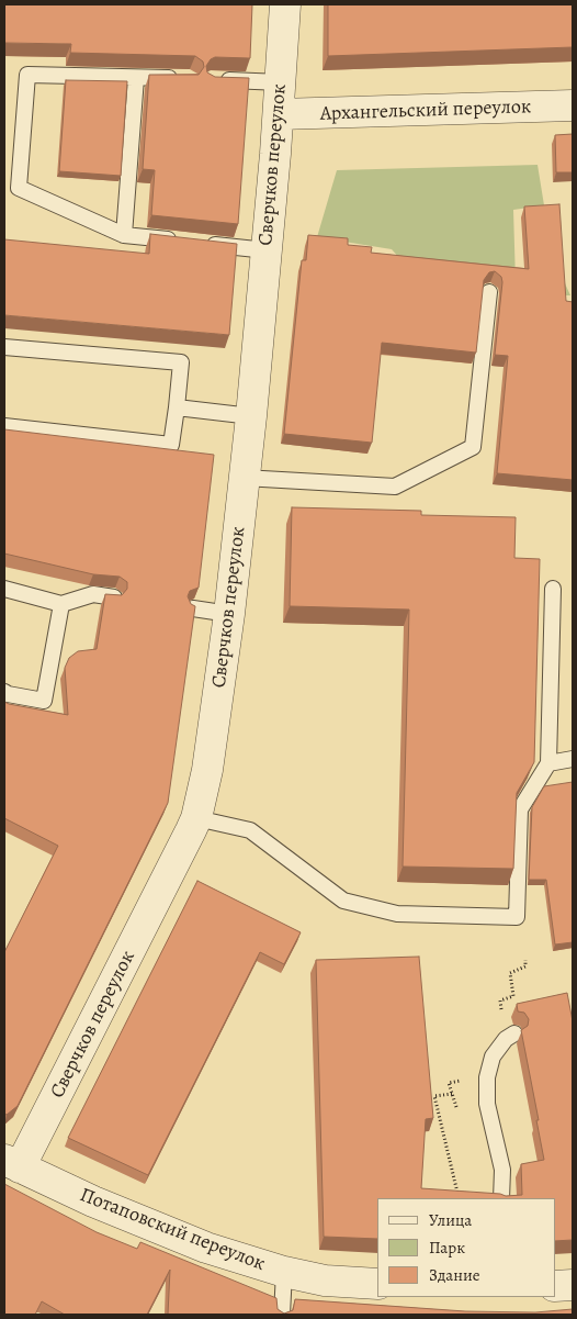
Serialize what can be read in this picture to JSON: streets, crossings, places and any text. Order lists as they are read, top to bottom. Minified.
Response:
{"streets":{"street":["Архангельский переулок","Сверчков переулок","Потаповский переулок"]},"crossings":[["Архангельский переулок","Сверчков переулок"],["Сверчков переулок","Потаповский переулок"]],"legend":["Улица","Парк","Здание"]}
